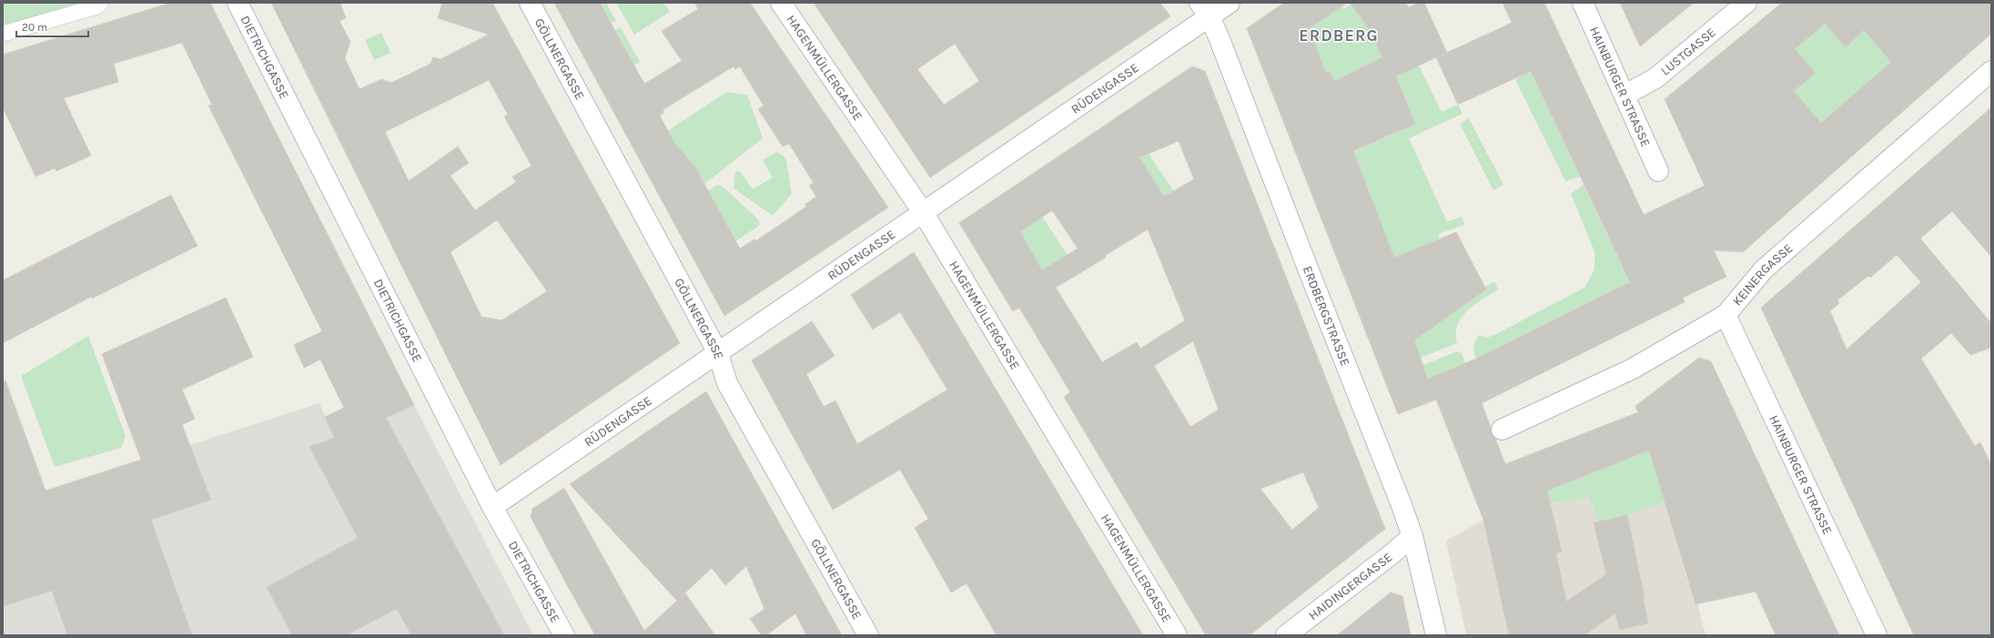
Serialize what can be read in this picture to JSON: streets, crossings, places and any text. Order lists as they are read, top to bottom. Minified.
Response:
{"streets":{"street":["LUSTGASSE","DIETRICHGASSE","GÖLLNERGASSE","HAGENMÜLLERGASSE","HAINBURGER STRASSE","RÜDENGASSE","KEINERGASSE","ERDBERGSTRASSE","HAIDINGERGASSE"]},"crossings":[["LUSTGASSE","HAINBURGER STRASSE"],["DIETRICHGASSE","RÜDENGASSE"],["GÖLLNERGASSE","RÜDENGASSE"],["HAGENMÜLLERGASSE","RÜDENGASSE"],["HAINBURGER STRASSE","KEINERGASSE"],["RÜDENGASSE","ERDBERGSTRASSE"],["ERDBERGSTRASSE","HAIDINGERGASSE"]],"districts":["ERDBERG"],"scale_bar":"20 m"}
